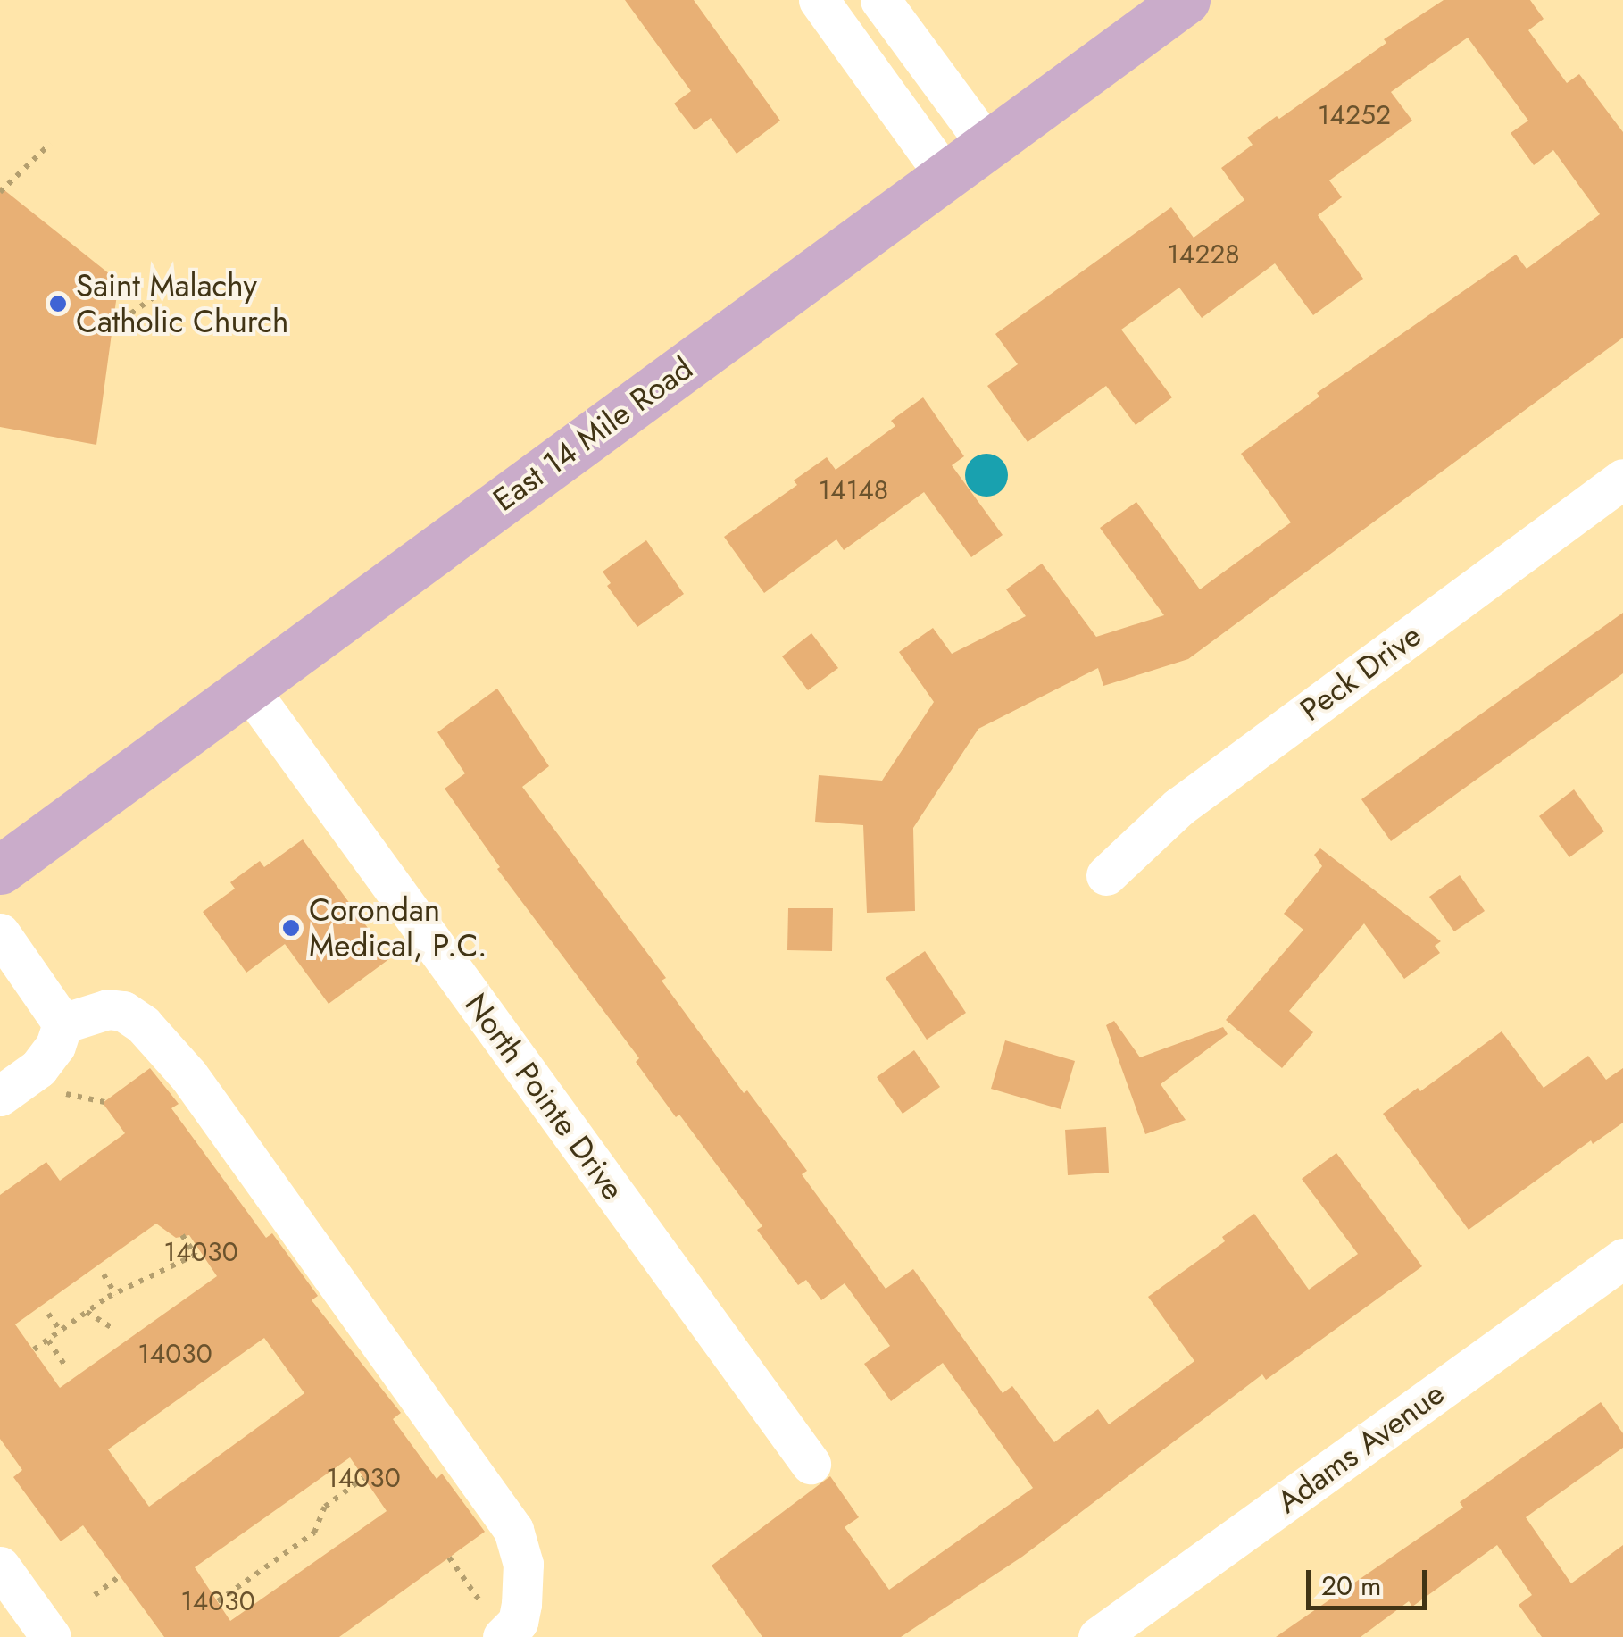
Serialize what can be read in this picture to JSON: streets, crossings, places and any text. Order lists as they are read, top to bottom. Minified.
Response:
{"streets":{"main road":["East 14 Mile Road"],"street":["Peck Drive","North Pointe Drive","Adams Avenue"]},"crossings":[["East 14 Mile Road","North Pointe Drive"]],"places":["Saint Malachy Catholic Church","Corondan Medical, P.C."],"house_numbers":["14252","14228","14148","14030","14030","14030","14030"],"scale_bar":"20 m"}
